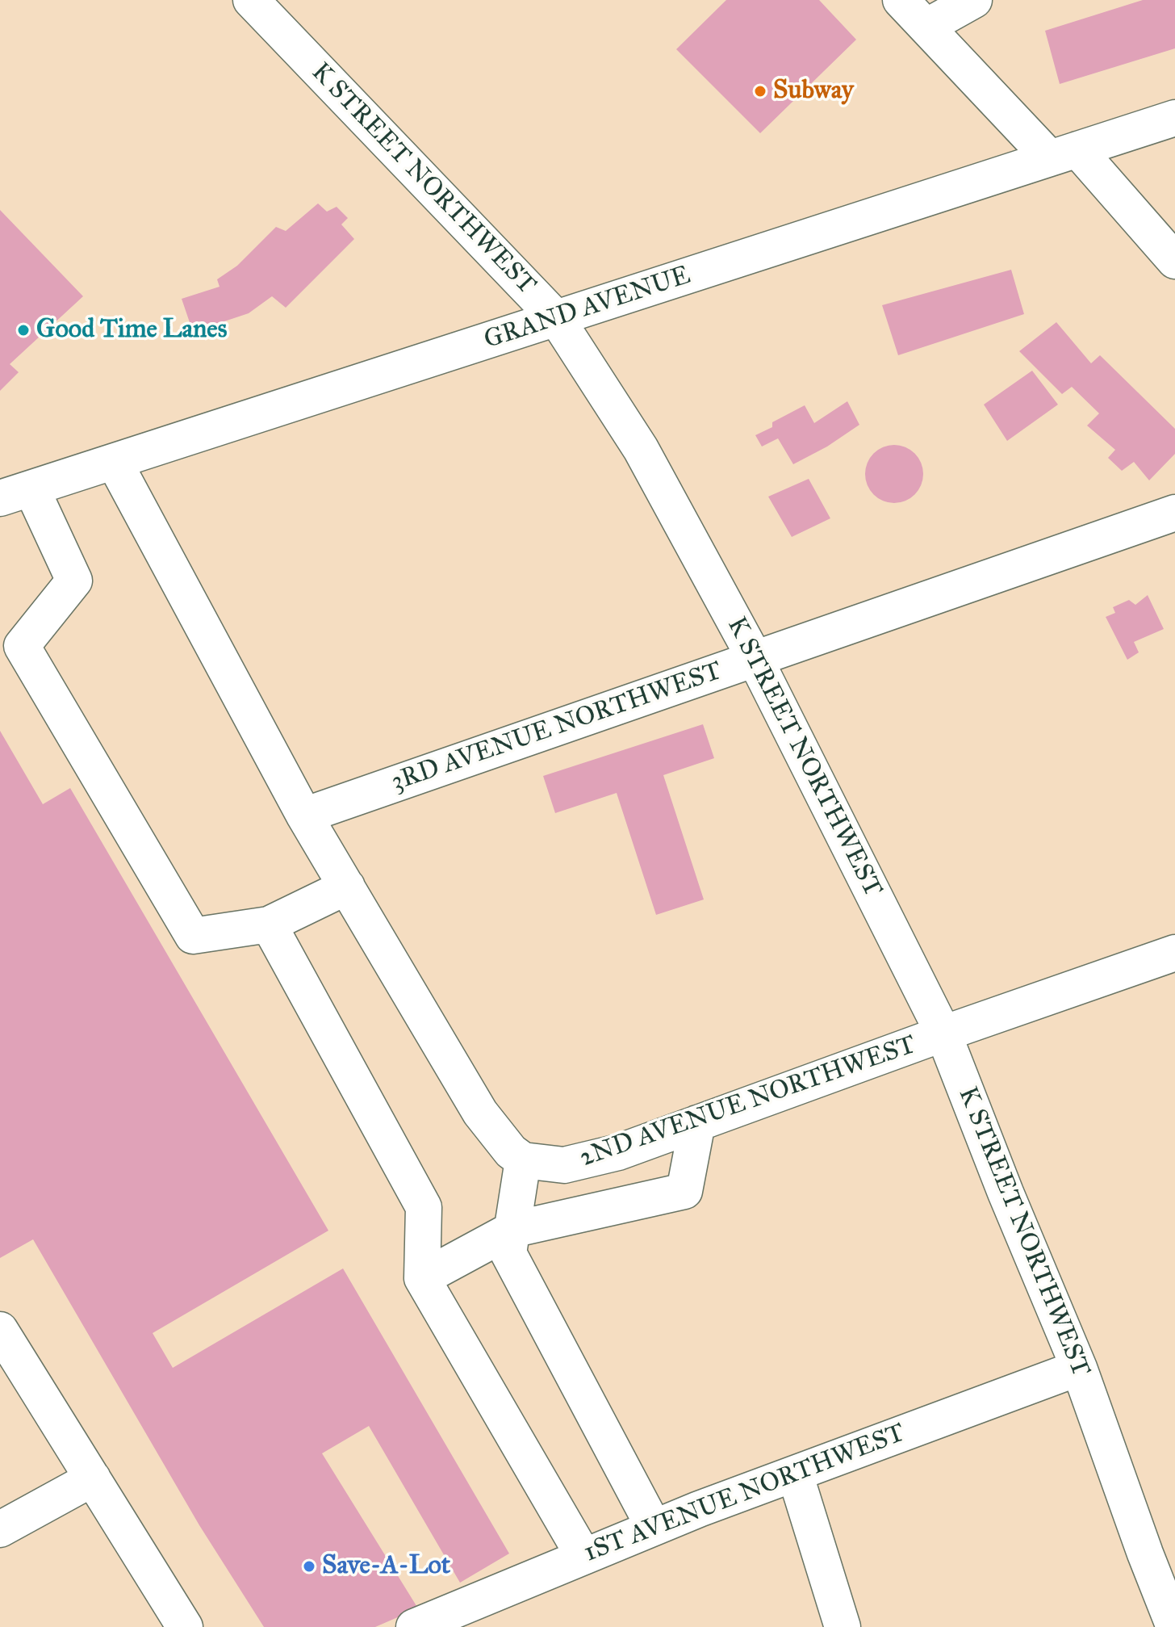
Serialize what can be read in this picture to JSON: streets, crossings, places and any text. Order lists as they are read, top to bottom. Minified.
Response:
{"streets":{"street":["K STREET NORTHWEST","GRAND AVENUE","3RD AVENUE NORTHWEST","2ND AVENUE NORTHWEST","1ST AVENUE NORTHWEST"]},"crossings":[["K STREET NORTHWEST","GRAND AVENUE"],["K STREET NORTHWEST","3RD AVENUE NORTHWEST"],["K STREET NORTHWEST","2ND AVENUE NORTHWEST"],["K STREET NORTHWEST","1ST AVENUE NORTHWEST"]],"places":["Subway","Good Time Lanes","Save-A-Lot"]}
